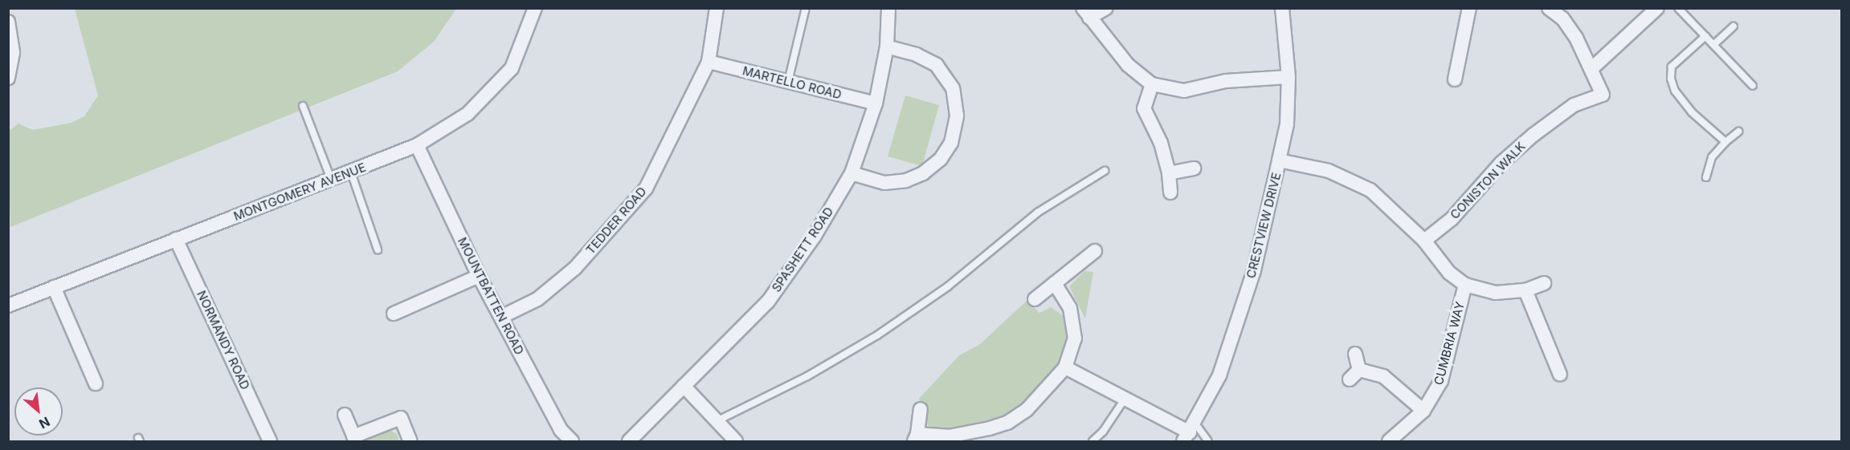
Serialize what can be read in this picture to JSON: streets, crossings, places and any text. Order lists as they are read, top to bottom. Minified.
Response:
{"streets":{"street":["MARTELLO ROAD","CONISTON WALK","MONTGOMERY AVENUE","TEDDER ROAD","CRESTVIEW DRIVE","SPASHETT ROAD","MOUNTBATTEN ROAD","NORMANDY ROAD","CUMBRIA WAY"]},"crossings":[["MARTELLO ROAD","TEDDER ROAD"],["MARTELLO ROAD","SPASHETT ROAD"],["MONTGOMERY AVENUE","MOUNTBATTEN ROAD"],["MONTGOMERY AVENUE","NORMANDY ROAD"],["TEDDER ROAD","MOUNTBATTEN ROAD"]],"north":"bottom right"}
